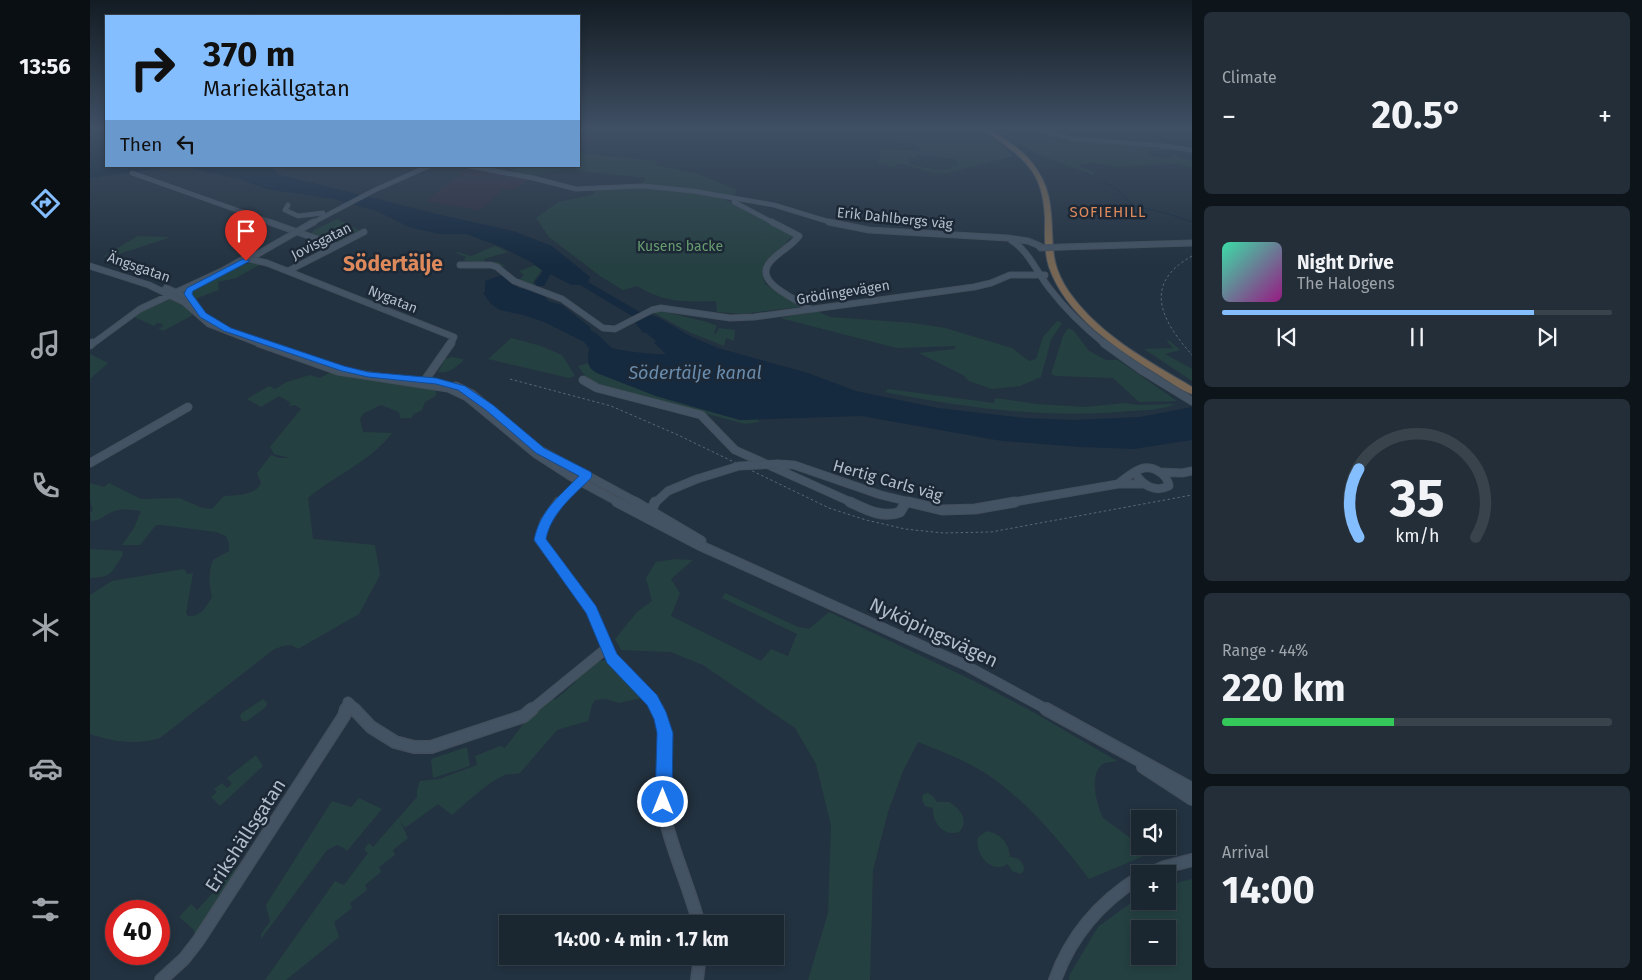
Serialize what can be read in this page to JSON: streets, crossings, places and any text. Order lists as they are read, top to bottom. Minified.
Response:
{"streets":{"street":["Erik Dahlbergs väg","Jovisgatan","Ängsgatan","Grödingevägen","Nygatan","Hertig Carls väg","Nyköpingsvägen","Erikshällsgatan"]},"crossings":[["Jovisgatan","Nygatan"],["Nygatan","Nyköpingsvägen"],["Hertig Carls väg","Nyköpingsvägen"]],"districts":["SOFIEHILL","Södertälje"],"water":["Södertälje kanal"],"parks":["Kusens backe"],"page":{"tabs":"13:56","tile":["Climate",["Range · 44%","220 km"],["Arrival","14:00"]],"turn":["370 m","Mariekällgatan"],"heat":["−","20.5°","+"],"then":"Then","song":["Night Drive","The Halogens"],"map_buttons":["+","−"],"limit":"40","trip":"14:00 · 4 min · 1.7 km","gauge":["35","km/h"]}}
